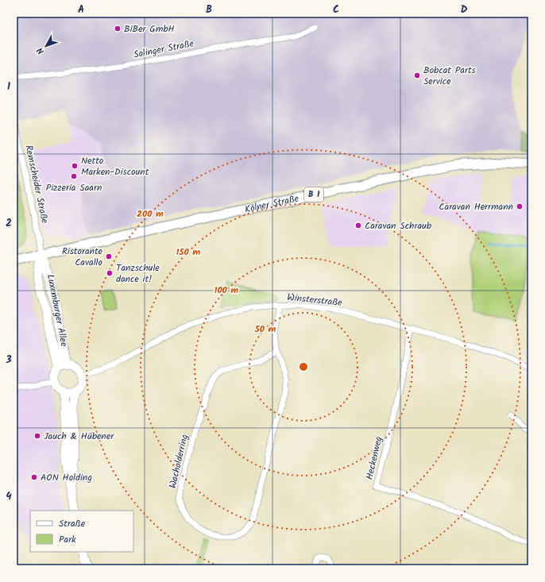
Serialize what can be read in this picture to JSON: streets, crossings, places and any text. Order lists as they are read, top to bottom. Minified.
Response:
{"streets":{"main road":["B 1","Kölner Straße"],"street":["Solinger Straße","Remscheider Straße","Winsterstraße","Luxemburger Allee","Heckenweg","Wacholderring"]},"crossings":[["Remscheider Straße","Kölner Straße"],["Remscheider Straße","Luxemburger Allee"],["Kölner Straße","Luxemburger Allee"],["Winsterstraße","Luxemburger Allee"],["Winsterstraße","Heckenweg"],["Winsterstraße","Wacholderring"]],"places":["BiBer GmbH","Bobcat Parts Service","Netto Marken-Discount","Pizzeria Saarn","Caravan Herrmann","Caravan Schraub","Ristorante Cavallo","Tanzschule dance it!","Jauch & Hübener","AON Holding"],"legend":["Straße","Park"],"north":"bottom left","grid":{"columns":["A","B","C","D"],"rows":["1","2","3","4"]},"rings":["200 m","150 m","100 m","50 m"]}
